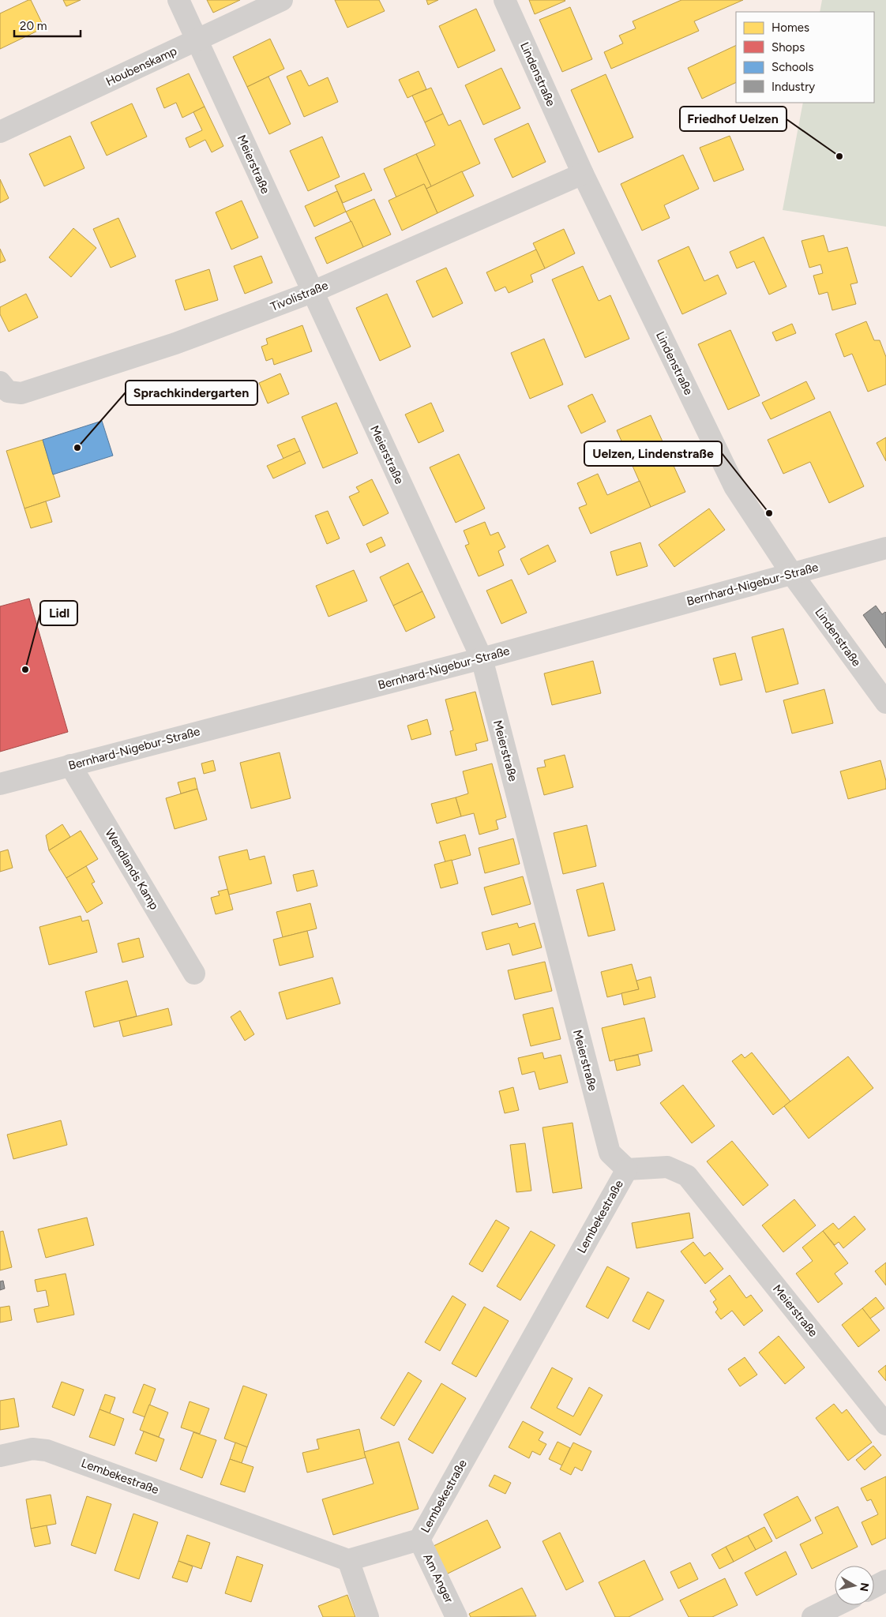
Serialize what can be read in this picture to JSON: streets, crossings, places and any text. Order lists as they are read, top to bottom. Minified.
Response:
{"streets":{"street":["Houbenskamp","Lindenstraße","Meierstraße","Tivolistraße","Bernhard-Nigebur-Straße","Wendlands Kamp","Lembekestraße","Am Anger"]},"crossings":[["Houbenskamp","Meierstraße"],["Lindenstraße","Tivolistraße"],["Lindenstraße","Bernhard-Nigebur-Straße"],["Meierstraße","Tivolistraße"],["Meierstraße","Bernhard-Nigebur-Straße"],["Meierstraße","Lembekestraße"],["Bernhard-Nigebur-Straße","Wendlands Kamp"],["Lembekestraße","Am Anger"]],"places":["Friedhof Uelzen","Sprachkindergarten","Uelzen, Lindenstraße","Lidl"],"legend":["Homes","Shops","Schools","Industry"],"scale_bar":"20 m","north":"right"}
